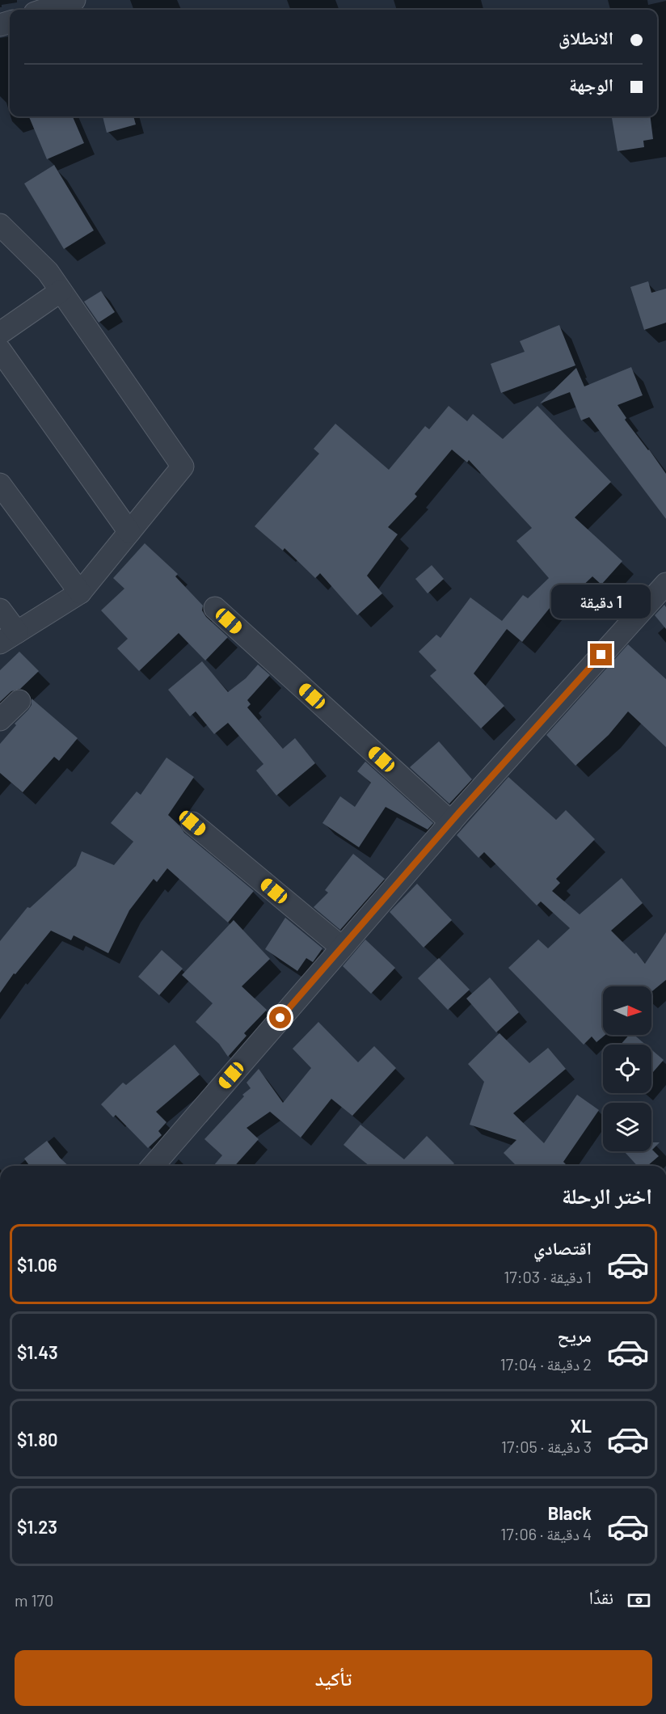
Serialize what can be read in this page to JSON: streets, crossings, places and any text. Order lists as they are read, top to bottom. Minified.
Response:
{"north":"right","page":{"banner":["الانطلاق","الوجهة"],"bubble":"1 دقيقة","heading":"اختر الرحلة","list":[{"name":"اقتصادي","note":"1 دقيقة · 17:03","value":"$1.06"},{"name":"مريح","note":"2 دقيقة · 17:04","value":"$1.43"},{"name":"XL","note":"3 دقيقة · 17:05","value":"$1.80"},{"name":"Black","note":"4 دقيقة · 17:06","value":"$1.23"}],"pay":["نقدًا","170 m"],"buttons":"تأكيد"}}
